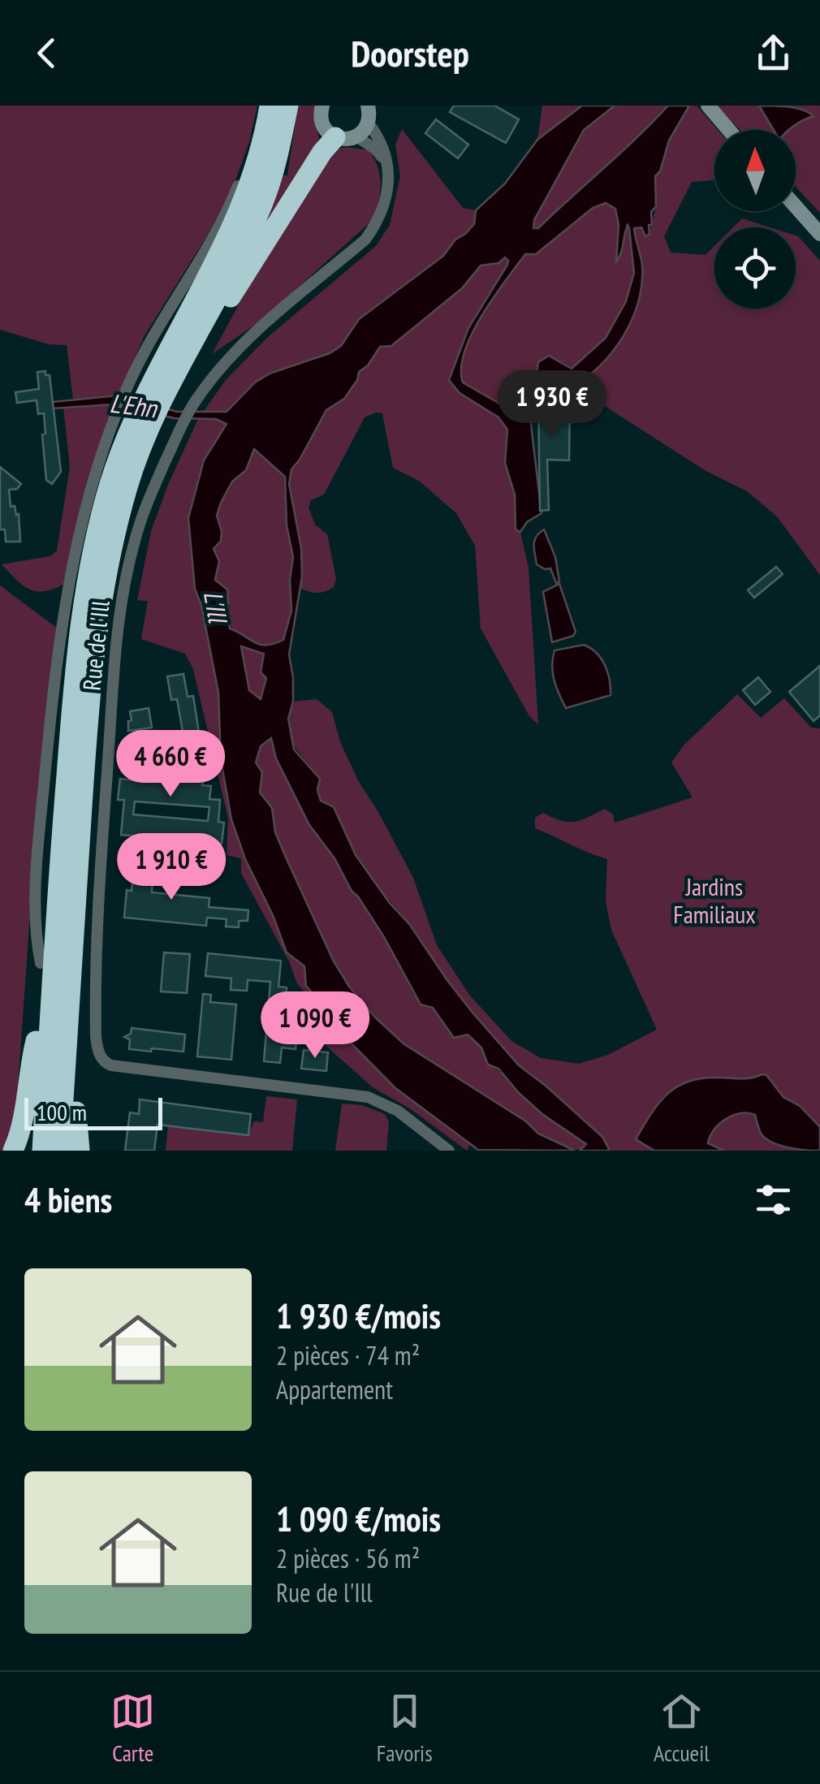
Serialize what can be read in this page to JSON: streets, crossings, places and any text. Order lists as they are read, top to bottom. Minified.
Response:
{"streets":{"street":["Rue de l'Ill"]},"water":["L'Ehn","L'Ill"],"parks":["Jardins Familiaux"],"scale_bar":"100 m","north":"top","page":{"header":"Doorstep","price":["1 930 €","4 660 €","1 910 €","1 090 €"],"scale":"100 m","heading":"4 biens","list":[{"name":"1 930 €/mois","note":"2 pièces · 74 m² · Appartement"},{"name":"1 090 €/mois","note":"2 pièces · 56 m² · Rue de l'Ill"}],"tabs":["Carte","Favoris","Accueil"]}}
